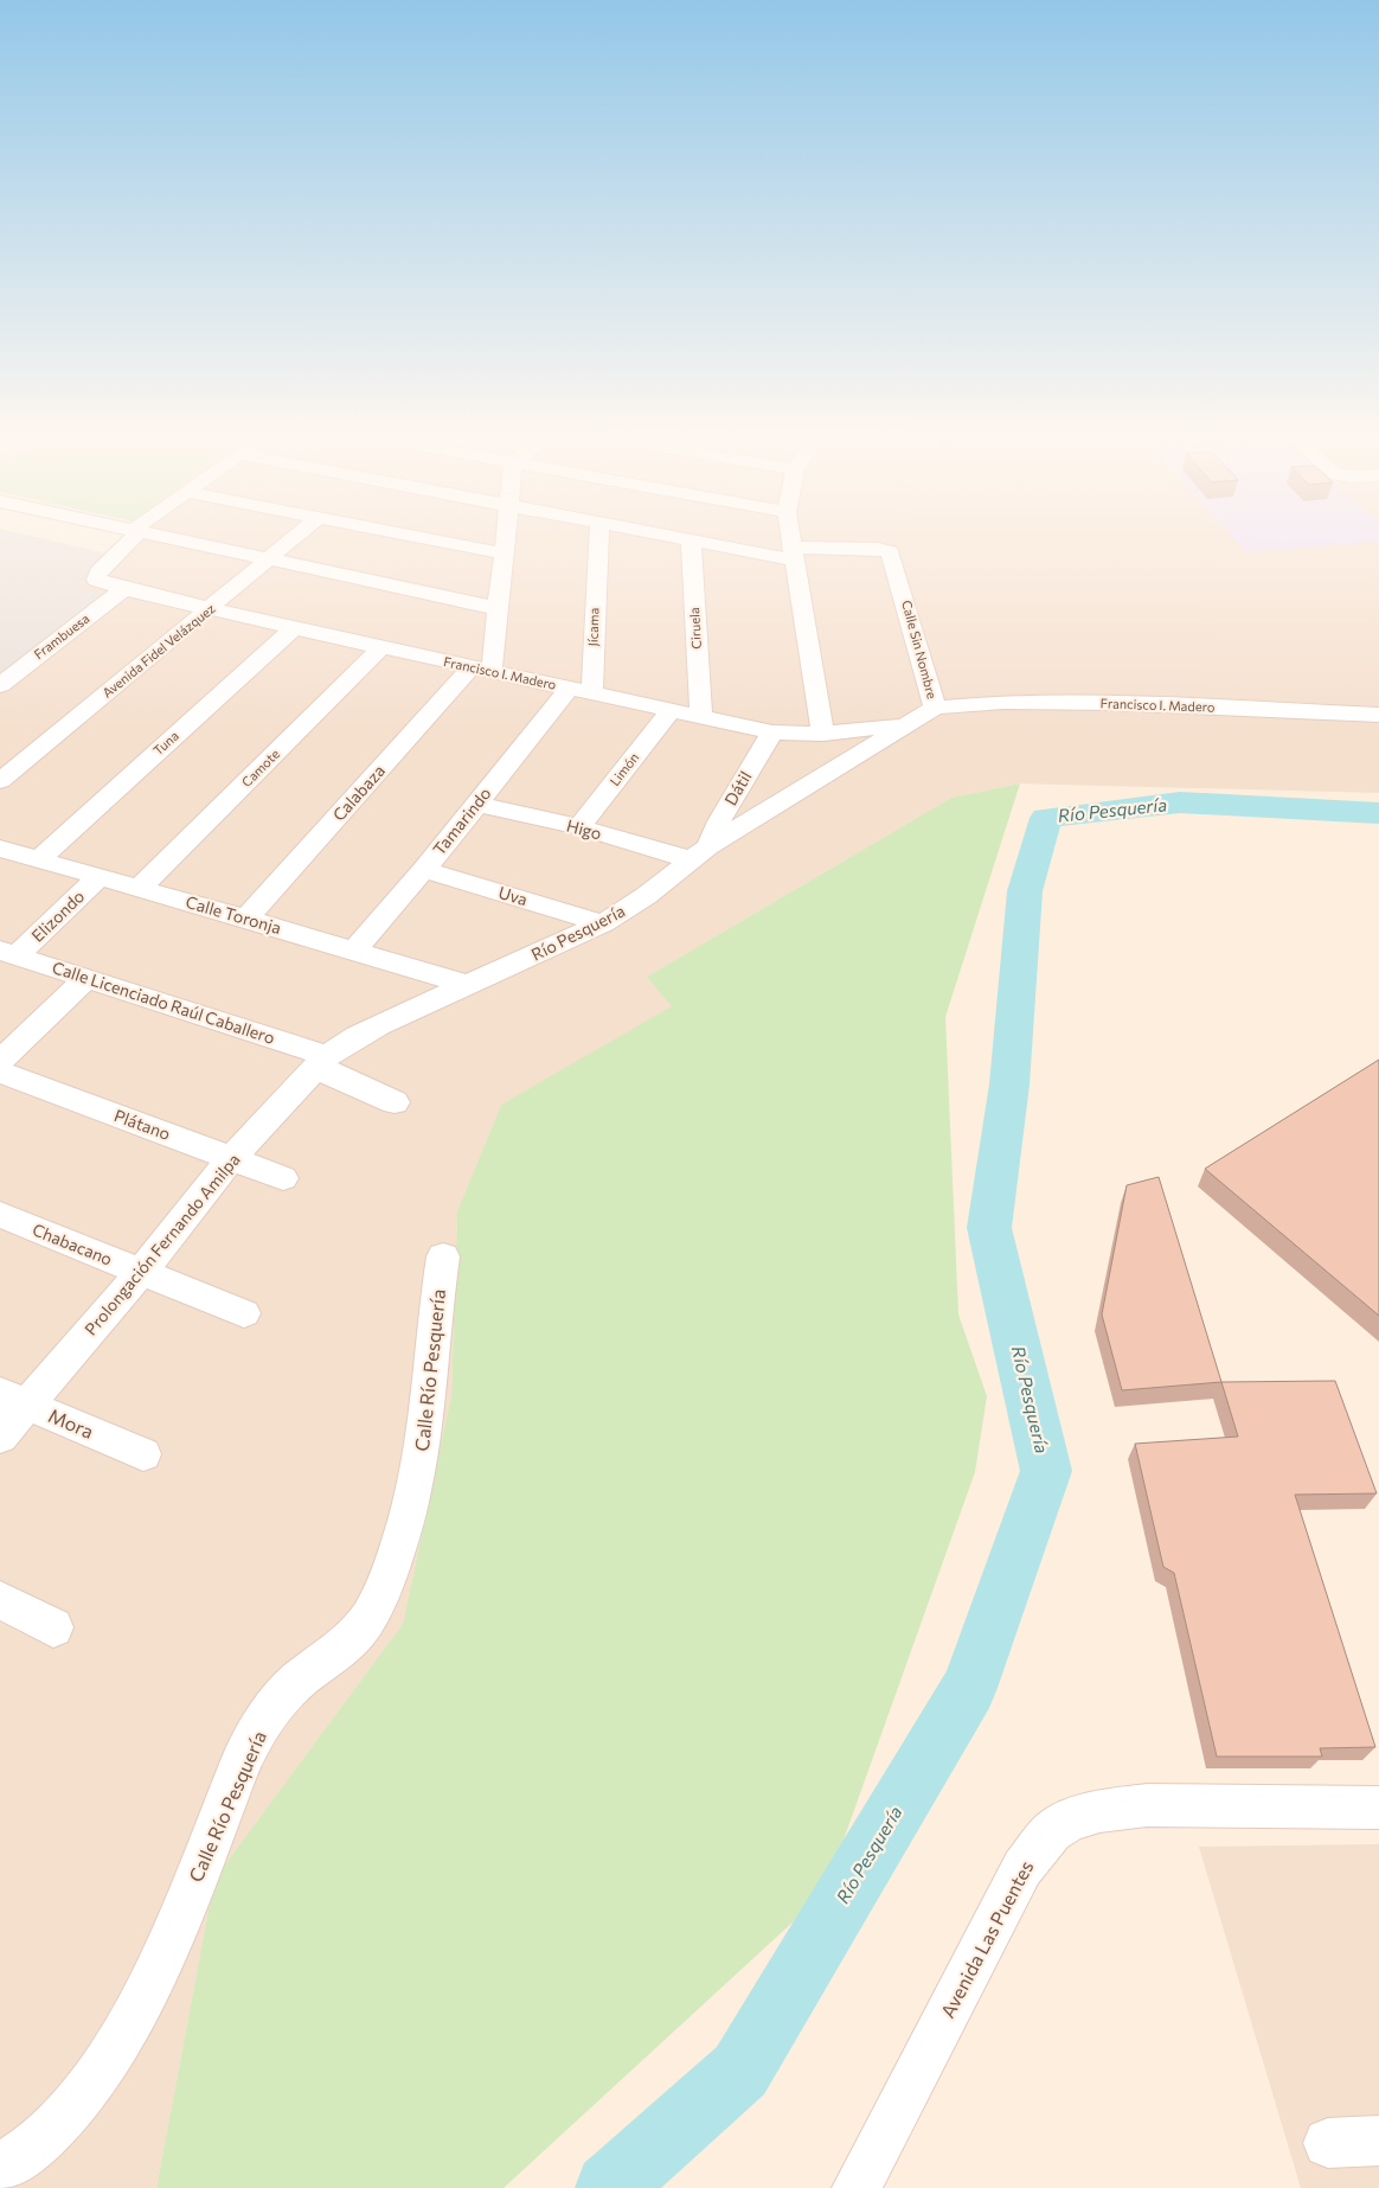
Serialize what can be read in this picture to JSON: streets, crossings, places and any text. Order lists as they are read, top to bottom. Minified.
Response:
{"streets":{"street":["Jícama","Ciruela","Frambuesa","Calle Sin Nombre","Avenida Fidel Velázquez","Francisco I. Madero","Tuna","Camote","Limón","Dátil","Calabaza","Tamarindo","Higo","Uva","Calle Toronja","Elizondo","Río Pesquería","Calle Licenciado Raúl Caballero","Plátano","Chabacano","Prolongación Fernando Amilpa","Calle Río Pesquería","Mora","Avenida Las Puentes"]},"crossings":[["Jícama","Francisco I. Madero"],["Jícama","Tamarindo"],["Ciruela","Francisco I. Madero"],["Frambuesa","Francisco I. Madero"],["Calle Sin Nombre","Francisco I. Madero"],["Calle Sin Nombre","Río Pesquería"],["Avenida Fidel Velázquez","Francisco I. Madero"],["Francisco I. Madero","Tuna"],["Francisco I. Madero","Camote"],["Francisco I. Madero","Limón"],["Francisco I. Madero","Dátil"],["Francisco I. Madero","Calabaza"],["Francisco I. Madero","Tamarindo"],["Francisco I. Madero","Río Pesquería"],["Tuna","Calle Toronja"],["Camote","Calle Toronja"],["Limón","Higo"],["Dátil","Higo"],["Dátil","Río Pesquería"],["Calabaza","Calle Toronja"],["Tamarindo","Higo"],["Tamarindo","Uva"],["Tamarindo","Calle Toronja"],["Higo","Río Pesquería"],["Uva","Río Pesquería"],["Calle Toronja","Elizondo"],["Calle Toronja","Río Pesquería"],["Elizondo","Calle Licenciado Raúl Caballero"],["Río Pesquería","Calle Licenciado Raúl Caballero"],["Río Pesquería","Prolongación Fernando Amilpa"],["Calle Licenciado Raúl Caballero","Prolongación Fernando Amilpa"],["Plátano","Prolongación Fernando Amilpa"],["Chabacano","Prolongación Fernando Amilpa"],["Prolongación Fernando Amilpa","Mora"]],"water":["Río Pesquería"]}
